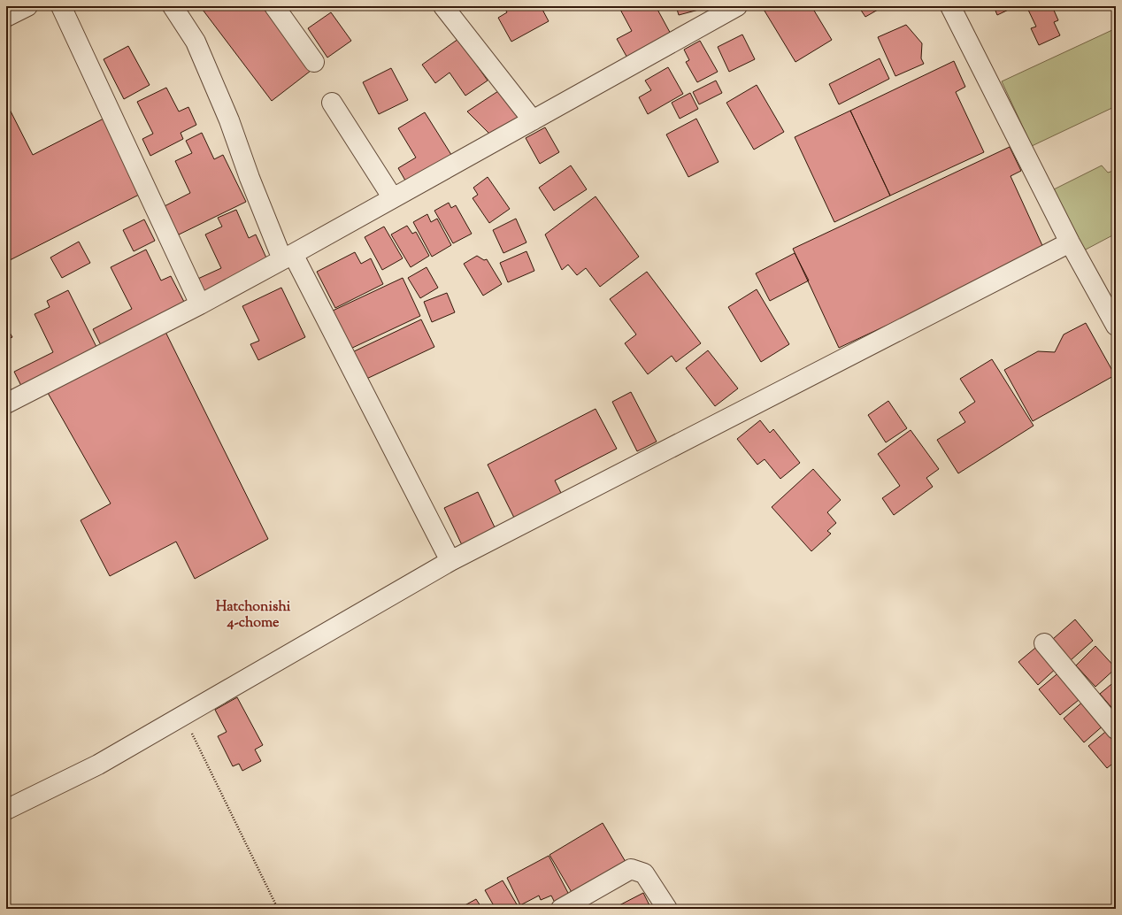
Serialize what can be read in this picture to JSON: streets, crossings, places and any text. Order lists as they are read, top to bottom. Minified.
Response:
{"districts":["Hatchonishi 4-chome"]}
